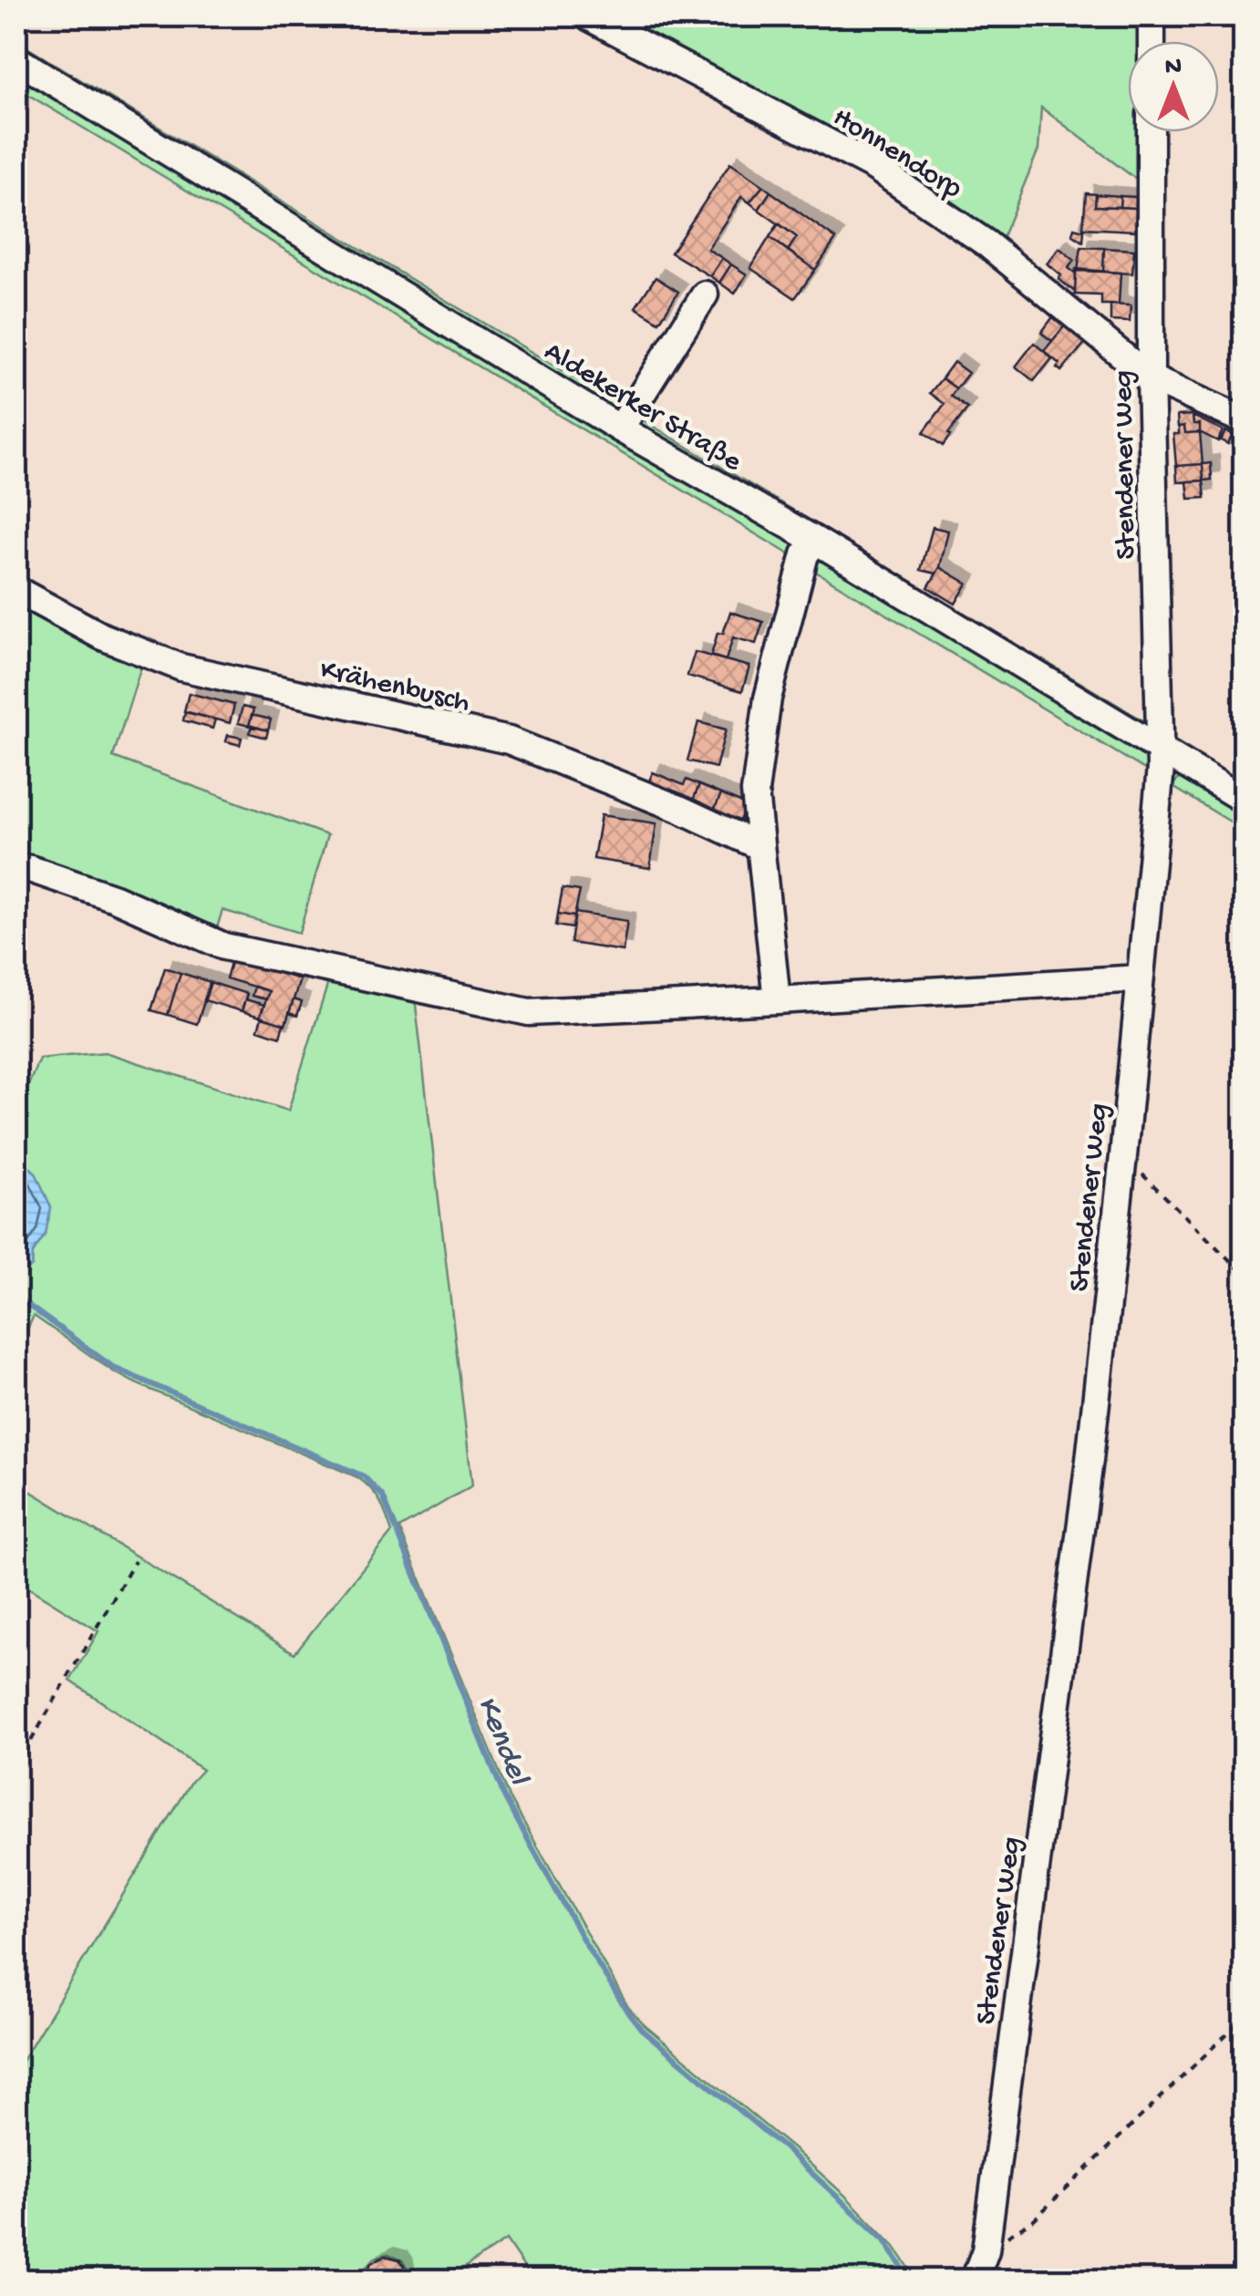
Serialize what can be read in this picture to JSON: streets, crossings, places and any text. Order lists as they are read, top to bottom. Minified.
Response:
{"streets":{"street":["Honnendorp","Aldekerker Straße","Stendener Weg","Krähenbusch"]},"crossings":[["Honnendorp","Stendener Weg"],["Aldekerker Straße","Stendener Weg"]],"water":["Kendel"],"north":"top"}
